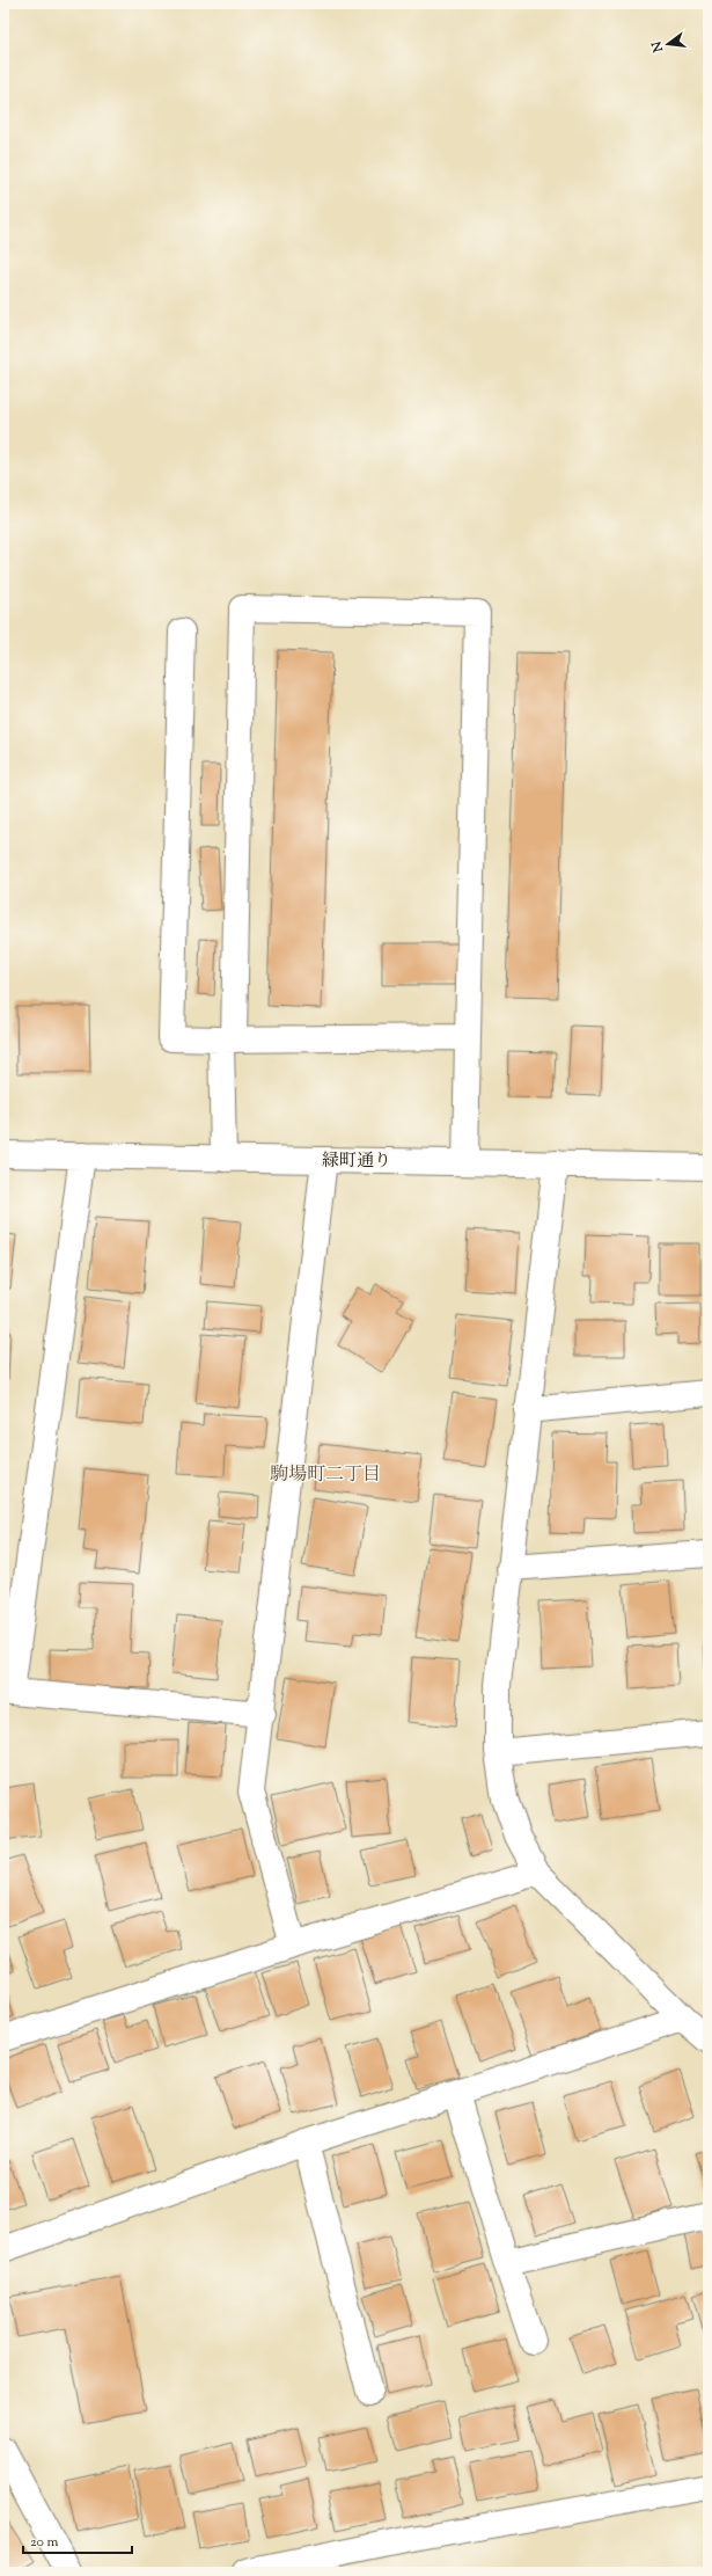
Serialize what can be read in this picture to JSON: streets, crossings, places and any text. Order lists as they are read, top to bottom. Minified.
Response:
{"streets":{"street":["緑町通り"]},"districts":["駒場町二丁目"],"scale_bar":"20 m","north":"left"}
